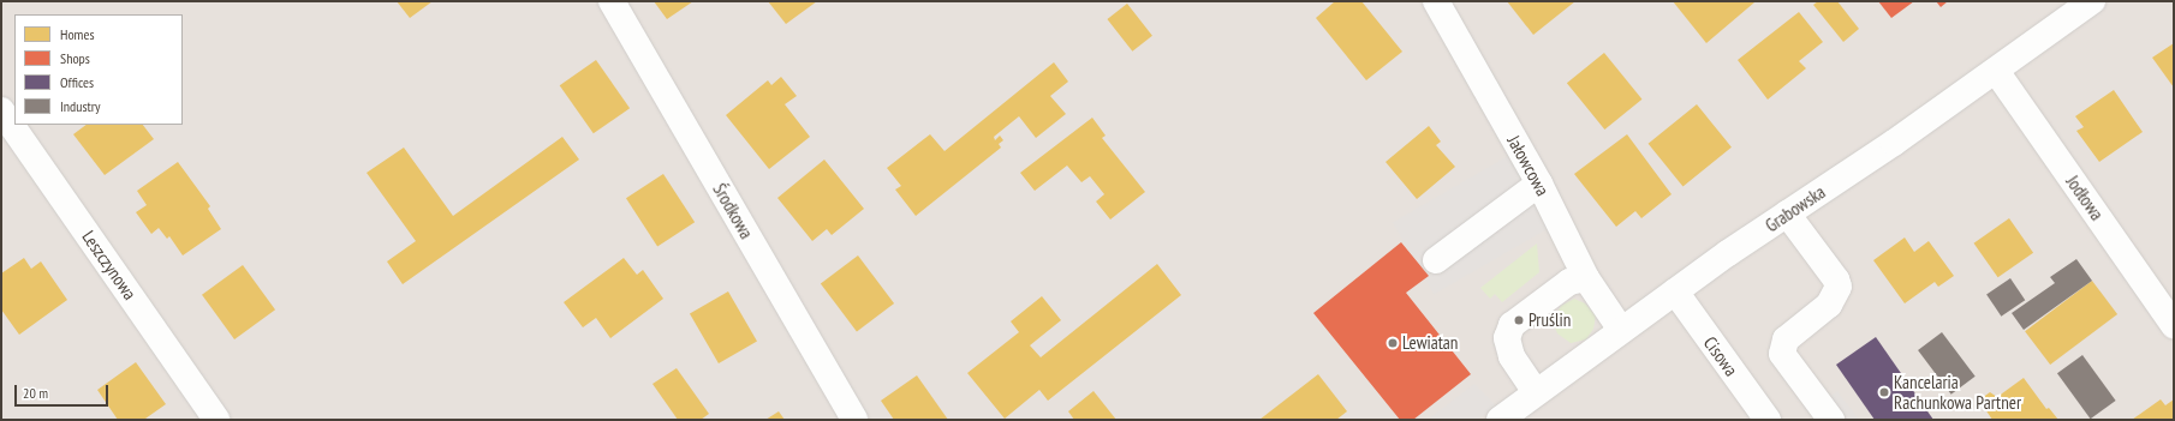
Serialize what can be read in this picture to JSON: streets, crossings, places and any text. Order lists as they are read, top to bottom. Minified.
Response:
{"streets":{"street":["Jałowcowa","Jodłowa","Grabowska","Środkowa","Leszczynowa","Cisowa"]},"crossings":[["Jałowcowa","Grabowska"],["Jodłowa","Grabowska"],["Grabowska","Cisowa"]],"places":["Pruślin","Lewiatan","Kancelaria Rachunkowa Partner"],"legend":["Homes","Shops","Offices","Industry"],"scale_bar":"20 m"}
